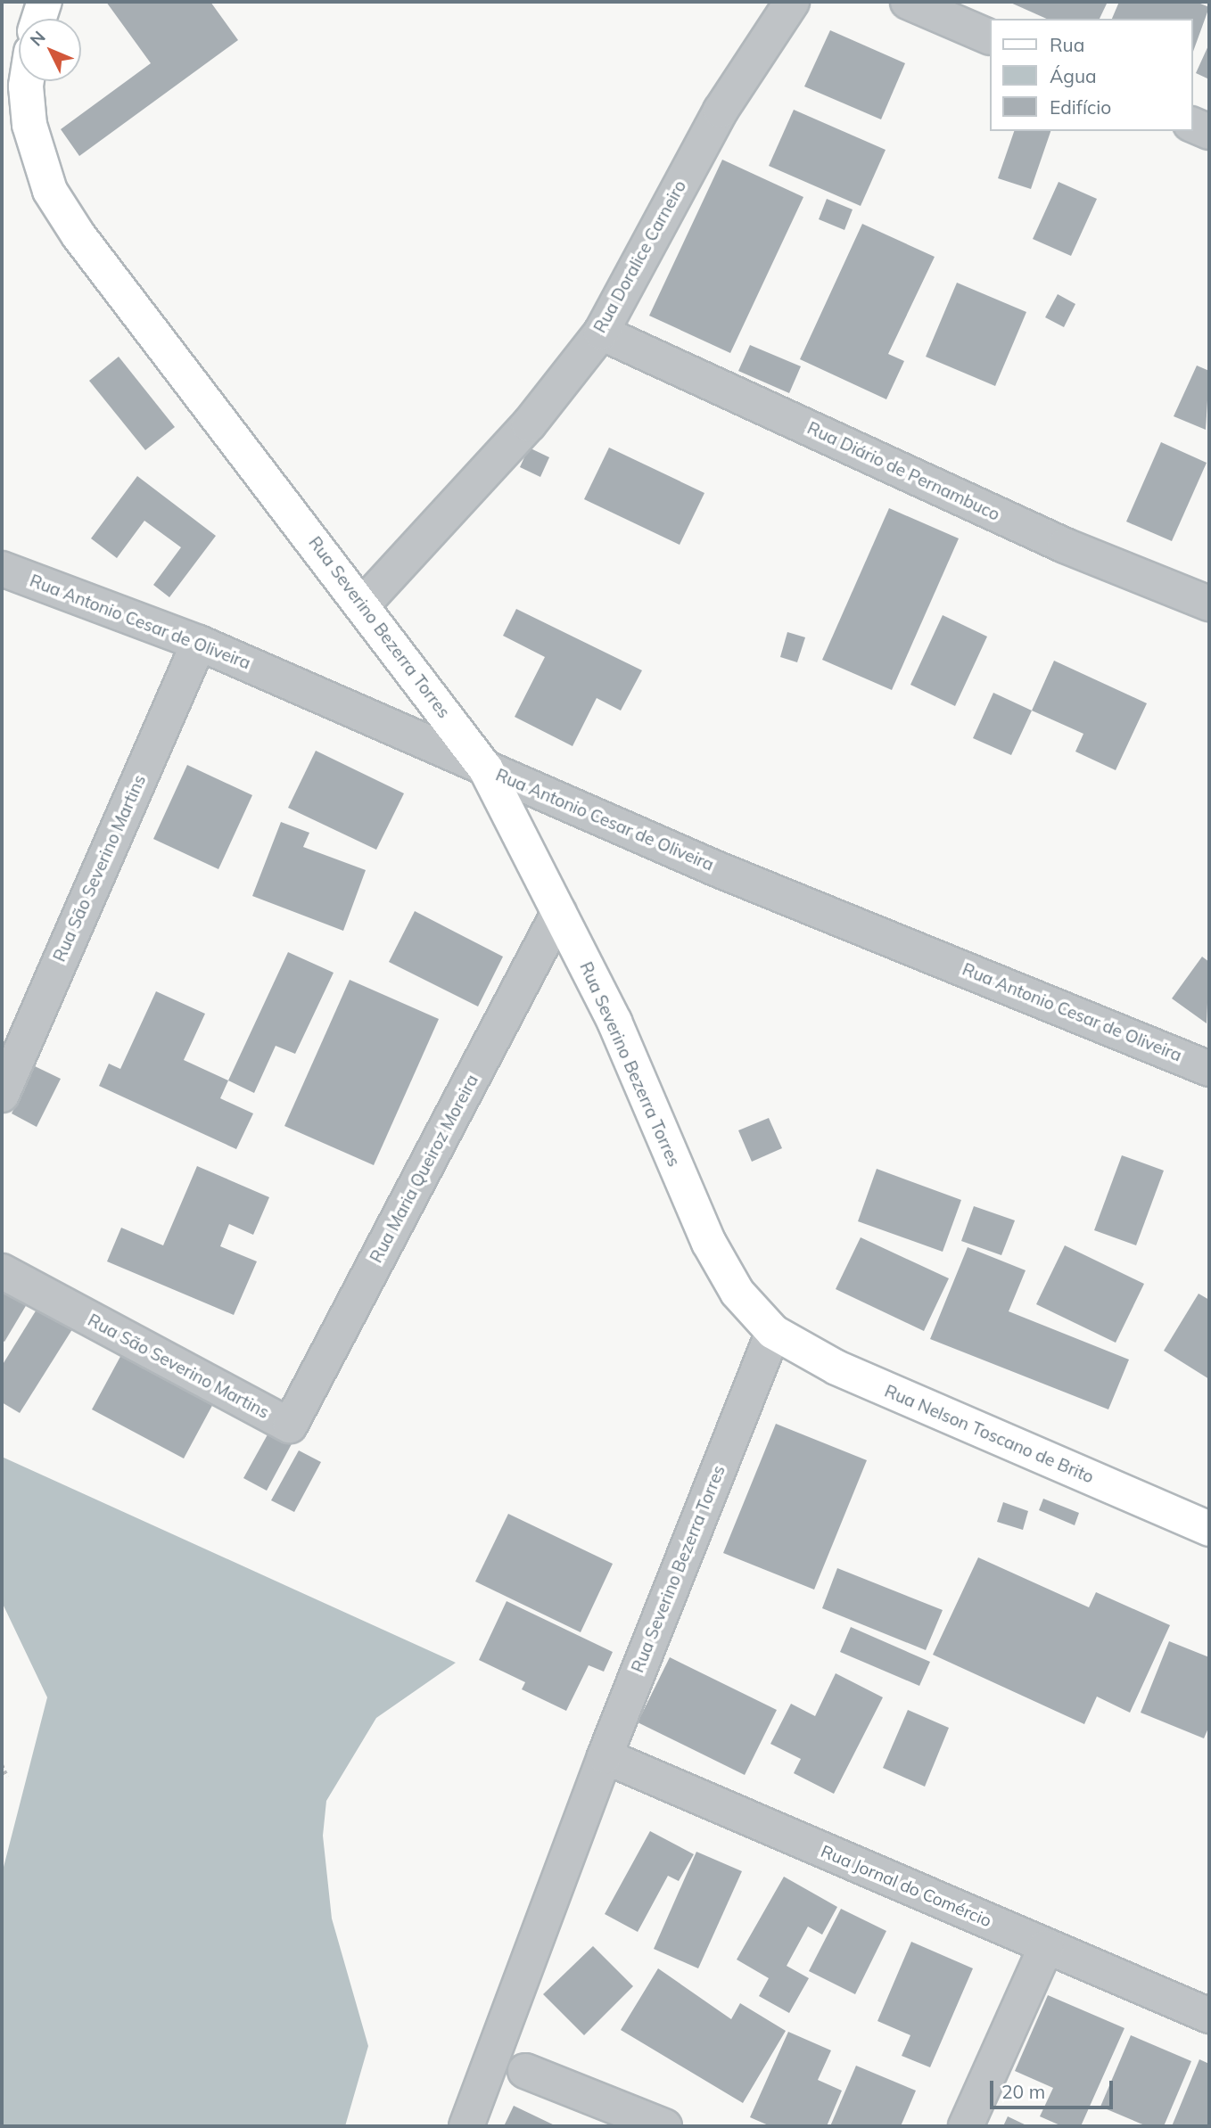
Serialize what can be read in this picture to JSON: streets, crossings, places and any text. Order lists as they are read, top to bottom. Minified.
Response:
{"streets":{"main road":["Rua Severino Bezerra Torres","Rua Nelson Toscano de Brito"],"street":["Rua Doralice Carneiro","Rua Diário de Pernambuco","Rua Antonio Cesar de Oliveira","Rua São Severino Martins","Rua Maria Queiroz Moreira","Rua Jornal do Comércio"]},"crossings":[["Rua Doralice Carneiro","Rua Diário de Pernambuco"],["Rua Doralice Carneiro","Rua Severino Bezerra Torres"],["Rua Antonio Cesar de Oliveira","Rua Severino Bezerra Torres"],["Rua Antonio Cesar de Oliveira","Rua São Severino Martins"],["Rua Severino Bezerra Torres","Rua Maria Queiroz Moreira"],["Rua Severino Bezerra Torres","Rua Nelson Toscano de Brito"],["Rua Severino Bezerra Torres","Rua Jornal do Comércio"],["Rua São Severino Martins","Rua Maria Queiroz Moreira"]],"legend":["Rua","Água","Edifício"],"scale_bar":"20 m","north":"top left"}
